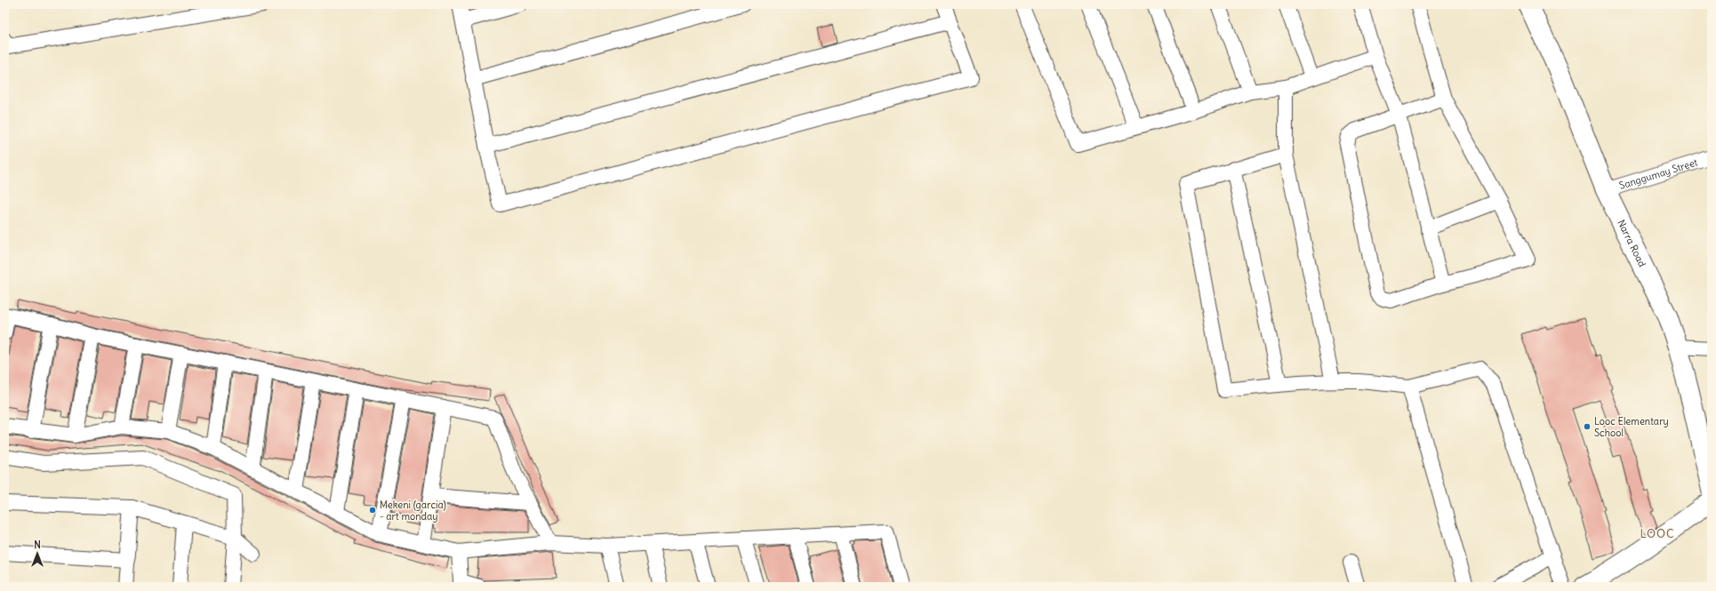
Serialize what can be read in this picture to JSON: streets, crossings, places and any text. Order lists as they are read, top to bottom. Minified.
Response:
{"streets":{"main road":["Narra Road"],"street":["Sanggumay Street"]},"crossings":[["Sanggumay Street","Narra Road"]],"districts":["LOOC"],"places":["Looc Elementary School","Mekeni (garcia) - art monday"],"north":"top"}
